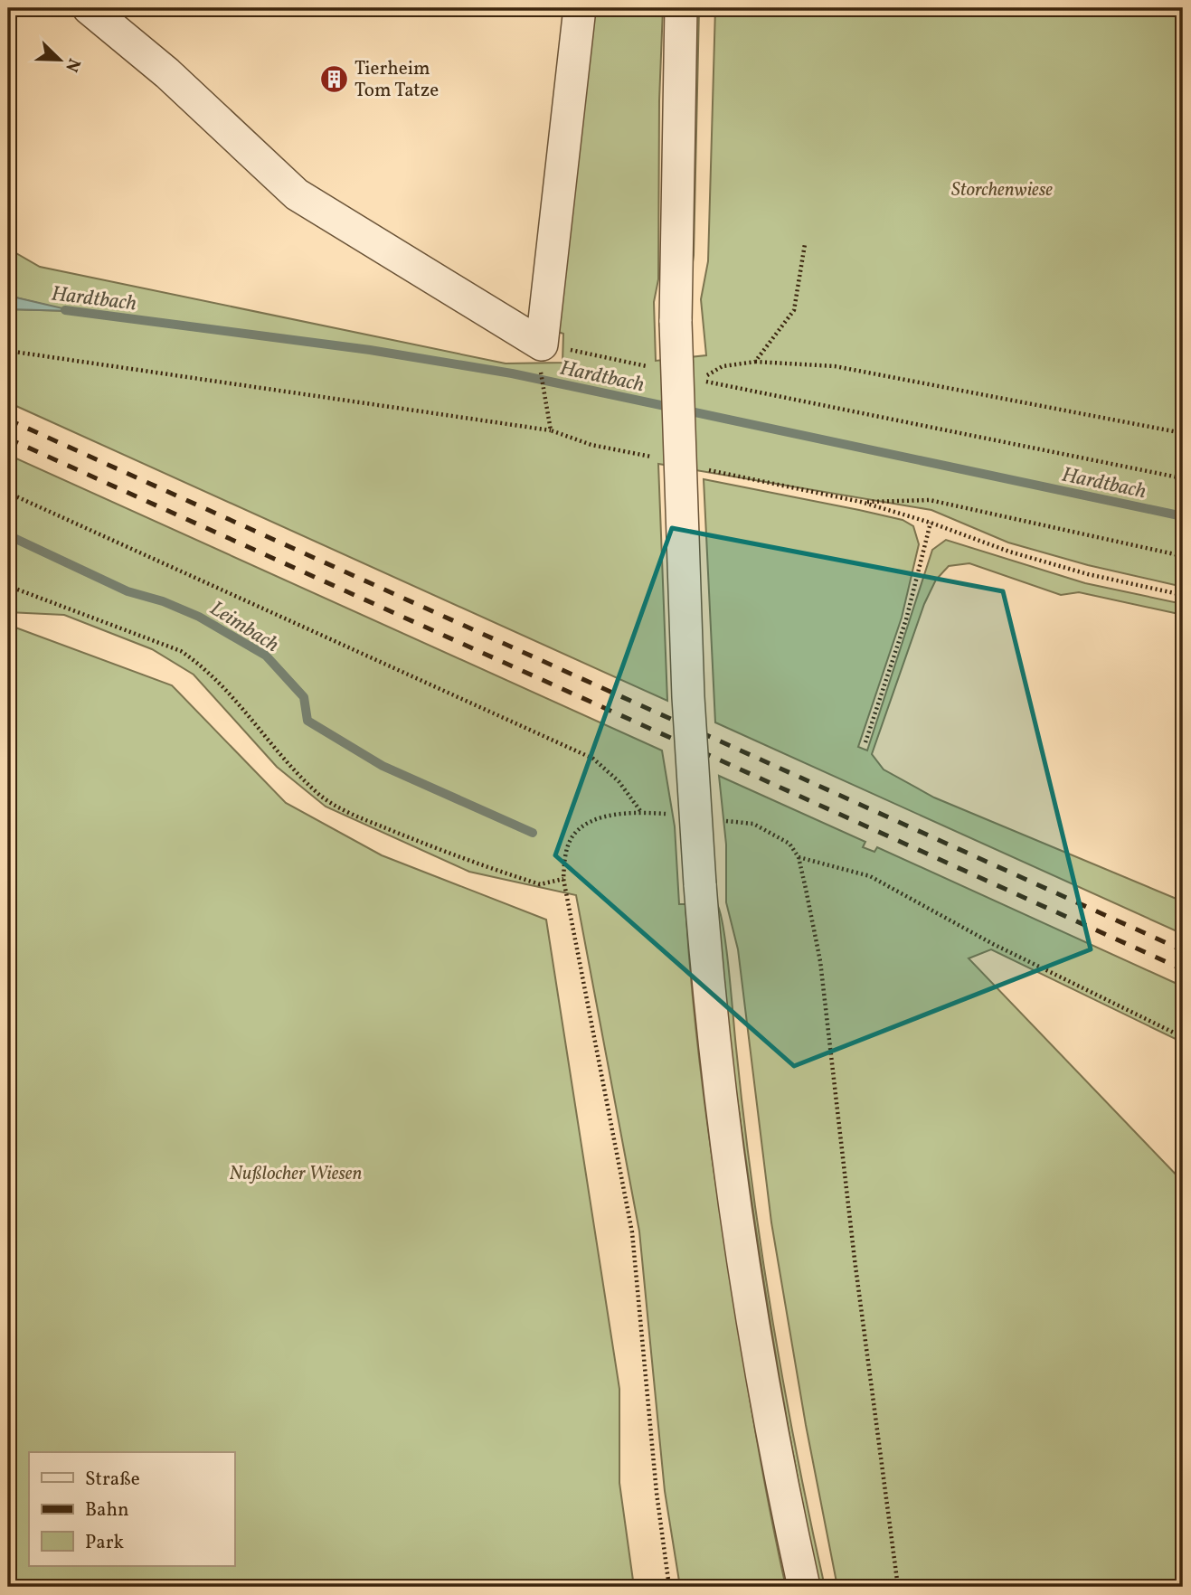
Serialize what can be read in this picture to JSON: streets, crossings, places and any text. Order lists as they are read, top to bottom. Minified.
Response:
{"water":["Hardtbach","Leimbach"],"parks":["Storchenwiese","Nußlocher Wiesen"],"places":{"building":["Tierheim Tom Tatze"]},"legend":["Straße","Bahn","Park"],"north":"bottom right"}
